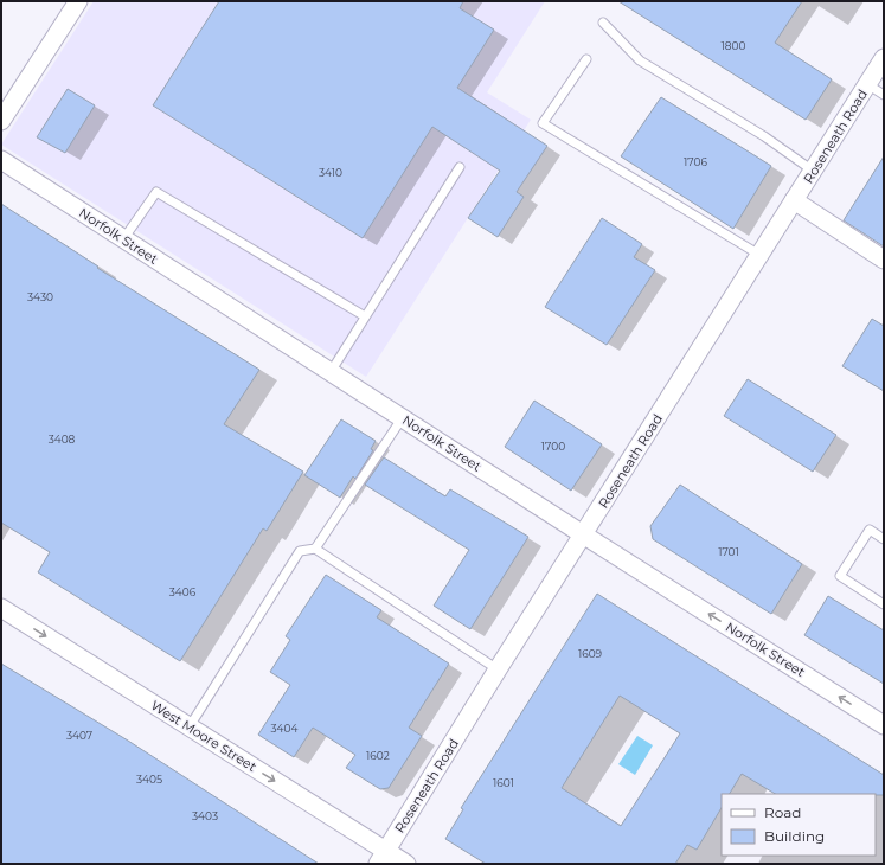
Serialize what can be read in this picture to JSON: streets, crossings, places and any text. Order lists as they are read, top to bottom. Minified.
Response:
{"streets":{"street":["Roseneath Road","Norfolk Street","West Moore Street"]},"crossings":[["Roseneath Road","Norfolk Street"],["Roseneath Road","West Moore Street"]],"one_way":["West Moore Street"],"house_numbers":["1800","1706","3410","3430","3408","1700","1701","3406","1609","3404","3407","1602","3405","1601","3403"],"legend":["Road","Building"]}
